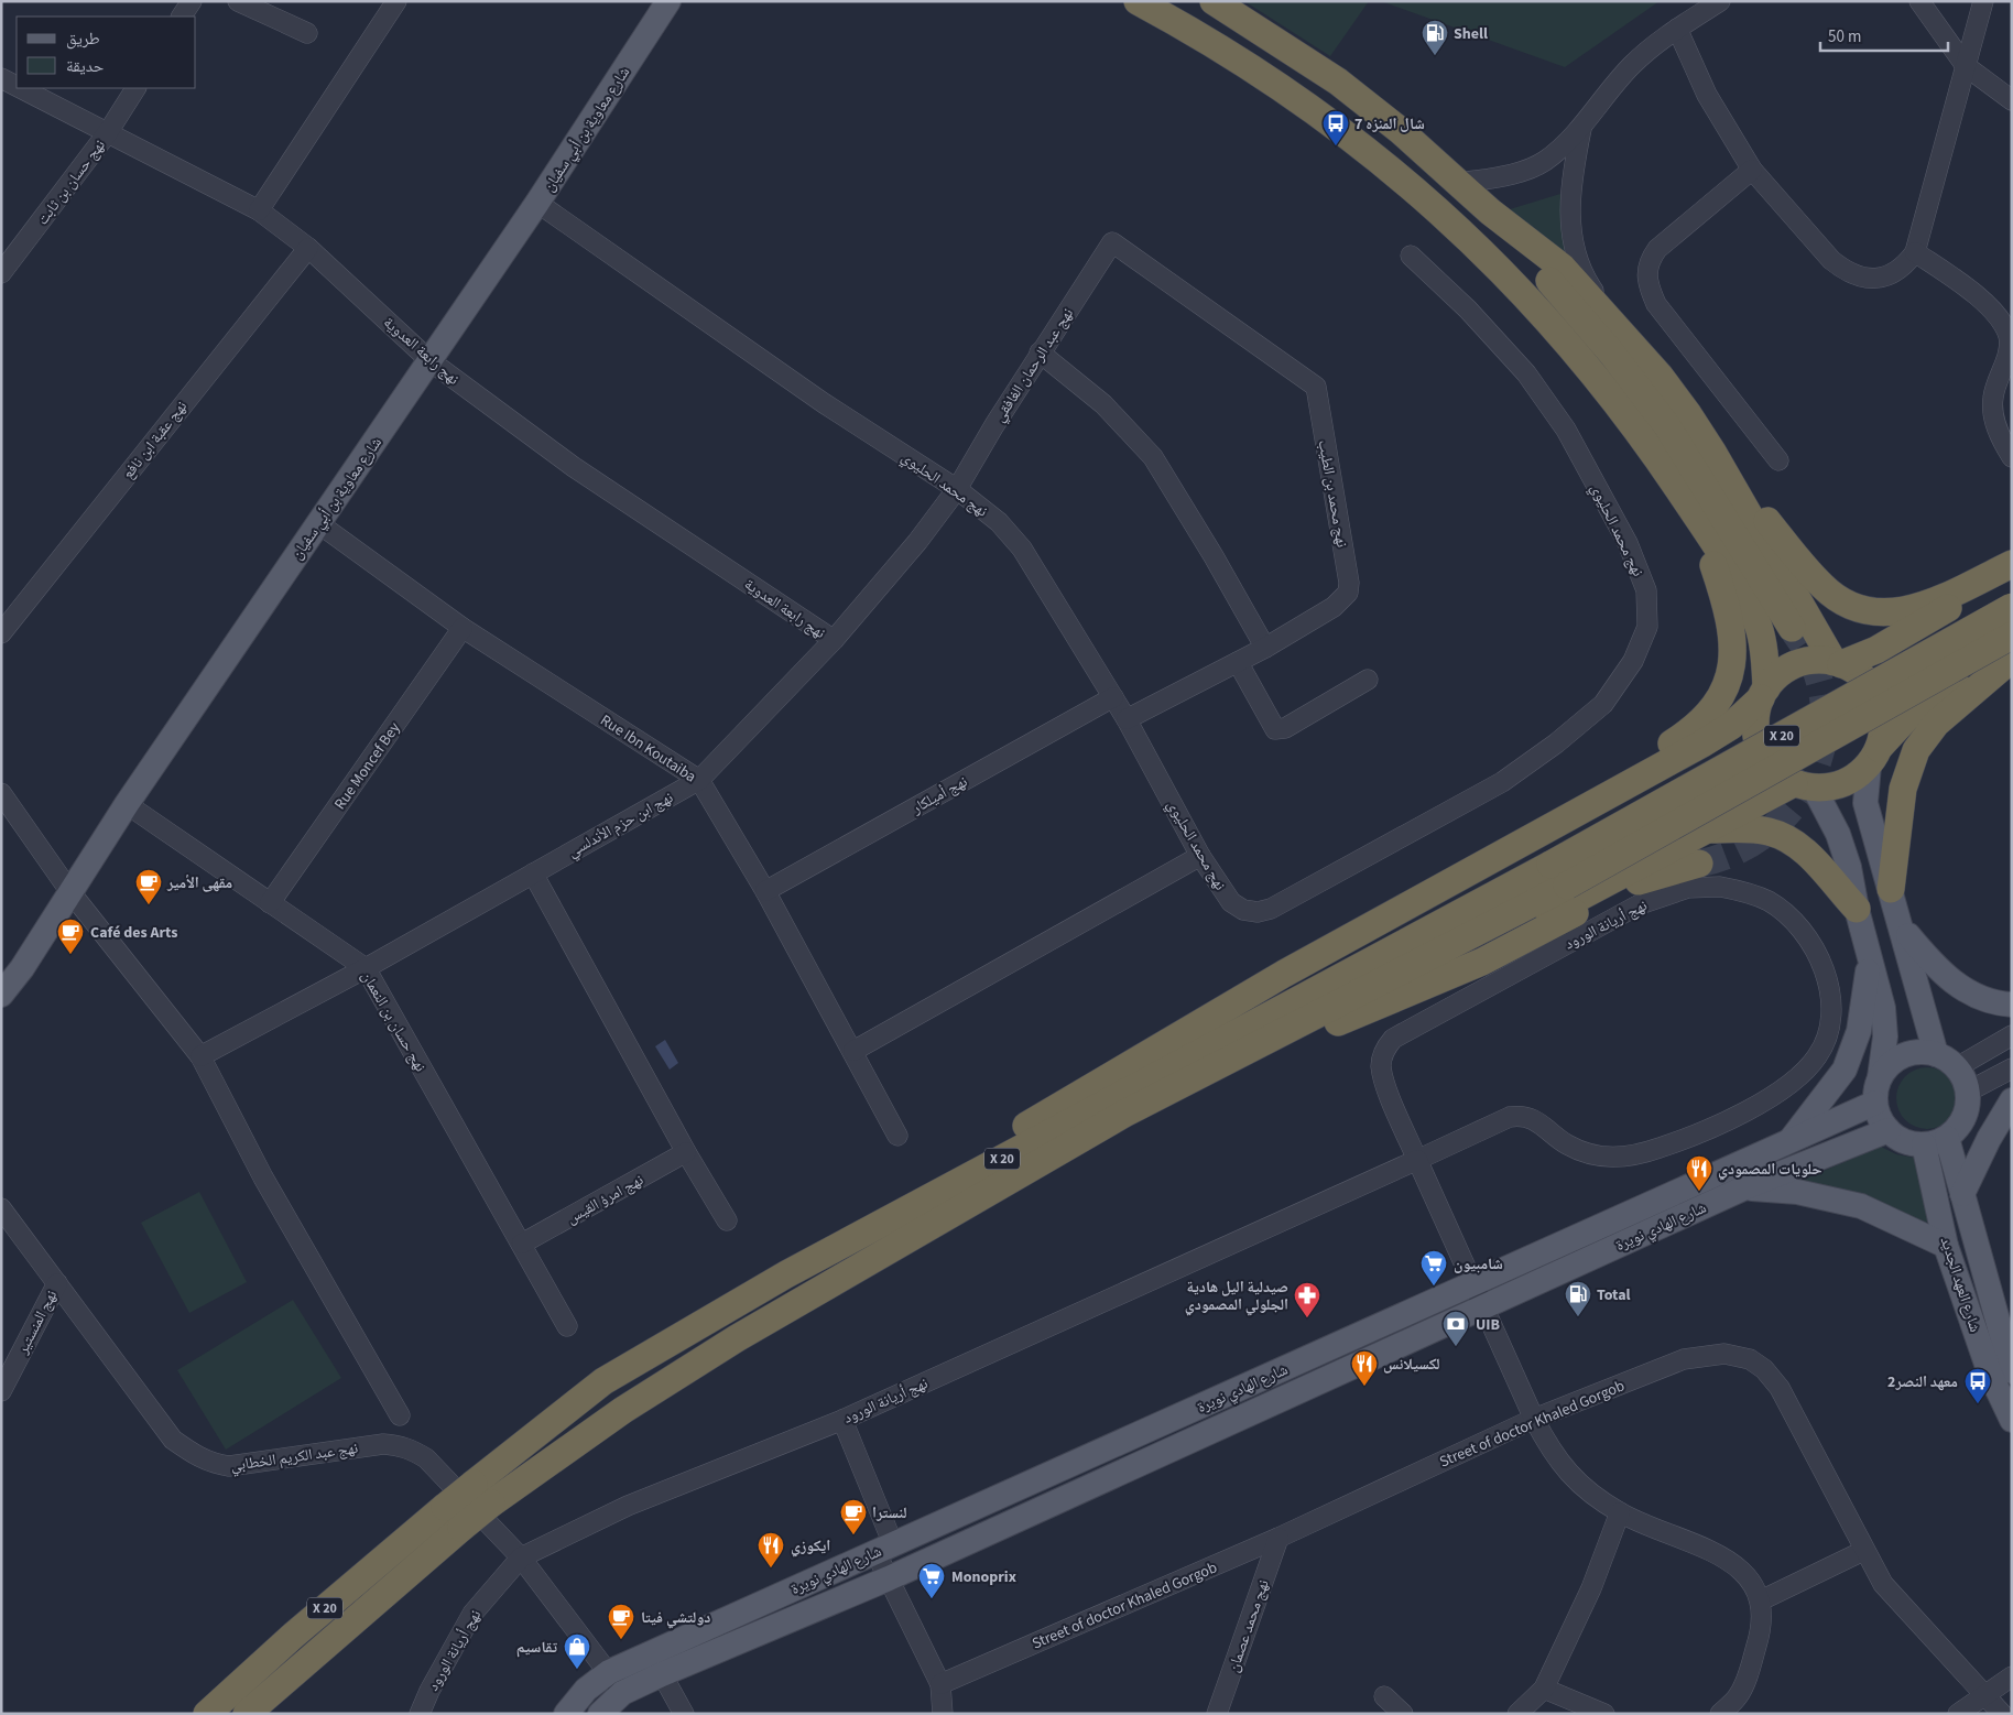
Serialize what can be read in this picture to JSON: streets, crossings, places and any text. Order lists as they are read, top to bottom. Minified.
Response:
{"streets":{"highway":["X 20"],"main road":["شارع معاوية بن أبي سفيان","شارع الهادي نويرة","شارع العهد الجديد"],"street":["نهج حسان بن ثابت","نهج رابعة العدوية","نهج عبد الرحمان الغافقي","نهج عقبة ابن نافع","نهج محمد الحليوي","نهج محمد بن الطيب","Rue Ibn Koutaiba","Rue Moncef Bey","نهج أميلكار","نهج ابن حزم الأندلسي","نهج أريانة الورود","نهج حسان بن النعمان","نهج امرؤ القيس","نهج المنستير","Street of doctor Khaled Gorgob","نهج عبد الكريم الخطابي","نهج محمد عصمان"]},"crossings":[["شارع معاوية بن أبي سفيان","نهج رابعة العدوية"],["شارع معاوية بن أبي سفيان","نهج محمد الحليوي"],["شارع معاوية بن أبي سفيان","Rue Ibn Koutaiba"],["شارع معاوية بن أبي سفيان","نهج حسان بن النعمان"],["نهج حسان بن ثابت","نهج رابعة العدوية"],["نهج رابعة العدوية","نهج عقبة ابن نافع"],["نهج رابعة العدوية","نهج ابن حزم الأندلسي"],["نهج عبد الرحمان الغافقي","نهج محمد الحليوي"],["نهج عبد الرحمان الغافقي","نهج محمد بن الطيب"],["نهج عبد الرحمان الغافقي","نهج ابن حزم الأندلسي"],["نهج محمد الحليوي","نهج محمد بن الطيب"],["نهج محمد الحليوي","نهج أميلكار"],["نهج محمد الحليوي","نهج ابن حزم الأندلسي"],["Rue Ibn Koutaiba","Rue Moncef Bey"],["Rue Ibn Koutaiba","نهج أميلكار"],["Rue Ibn Koutaiba","نهج ابن حزم الأندلسي"],["Rue Moncef Bey","نهج حسان بن النعمان"],["نهج ابن حزم الأندلسي","نهج حسان بن النعمان"],["نهج أريانة الورود","شارع الهادي نويرة"],["نهج أريانة الورود","Street of doctor Khaled Gorgob"],["نهج أريانة الورود","نهج عبد الكريم الخطابي"],["نهج حسان بن النعمان","نهج امرؤ القيس"],["شارع الهادي نويرة","شارع العهد الجديد"],["شارع الهادي نويرة","نهج عبد الكريم الخطابي"],["نهج المنستير","نهج عبد الكريم الخطابي"],["Street of doctor Khaled Gorgob","نهج محمد عصمان"]],"places":{"fuel station":["Shell","Total"],"bus stop":["شال المنزه 7","معهد النصر2"],"cafe":["مقهى الأمير","Café des Arts","لنسترا","دولتشي فيتا"],"restaurant":["حلويات المصمودي","لكسيلانس","ايكوزي"],"supermarket":["شامبيون","Monoprix"],"pharmacy":["صيدلية اليل هادية الجلولي المصمودي"],"bank":["UIB"],"shop":["تقاسيم"]},"legend":["طريق","حديقة"],"scale_bar":"50 m"}
